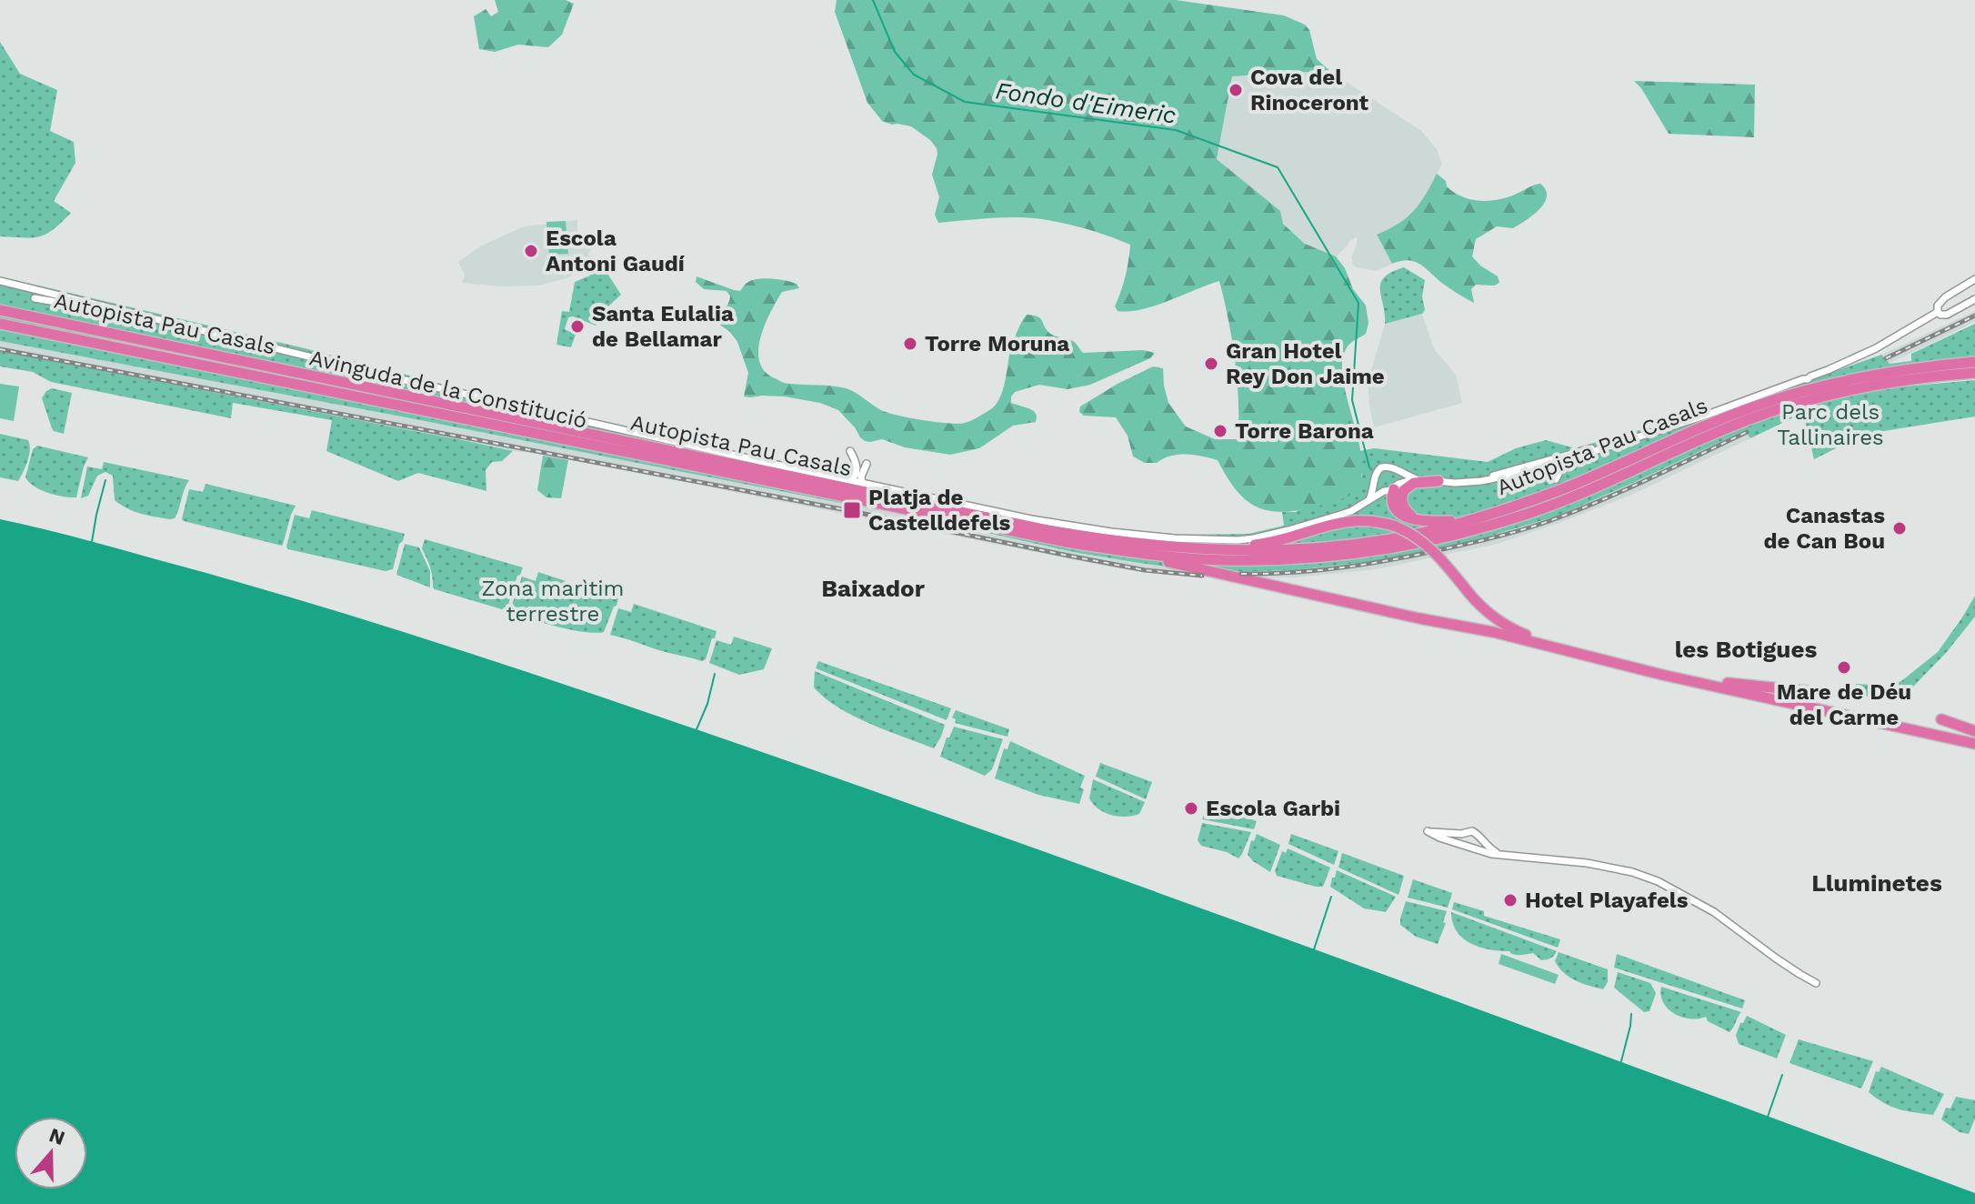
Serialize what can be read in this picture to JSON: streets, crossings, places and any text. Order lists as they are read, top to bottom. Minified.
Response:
{"streets":{"highway":["Autopista Pau Casals"],"street":["Avinguda de la Constitució"]},"districts":["Baixador","les Botigues","Lluminetes"],"water":["Fondo d'Eimeric"],"parks":["Parc dels Tallinaires","Zona marìtim terrestre"],"places":{"other":["Cova del Rinoceront","Escola Antoni Gaudí","Santa Eulalia de Bellamar","Torre Moruna","Gran Hotel Rey Don Jaime","Torre Barona","Canastas de Can Bou","Mare de Déu del Carme","Escola Garbi","Hotel Playafels"],"transit":["Platja de Castelldefels"]},"north":"top"}
